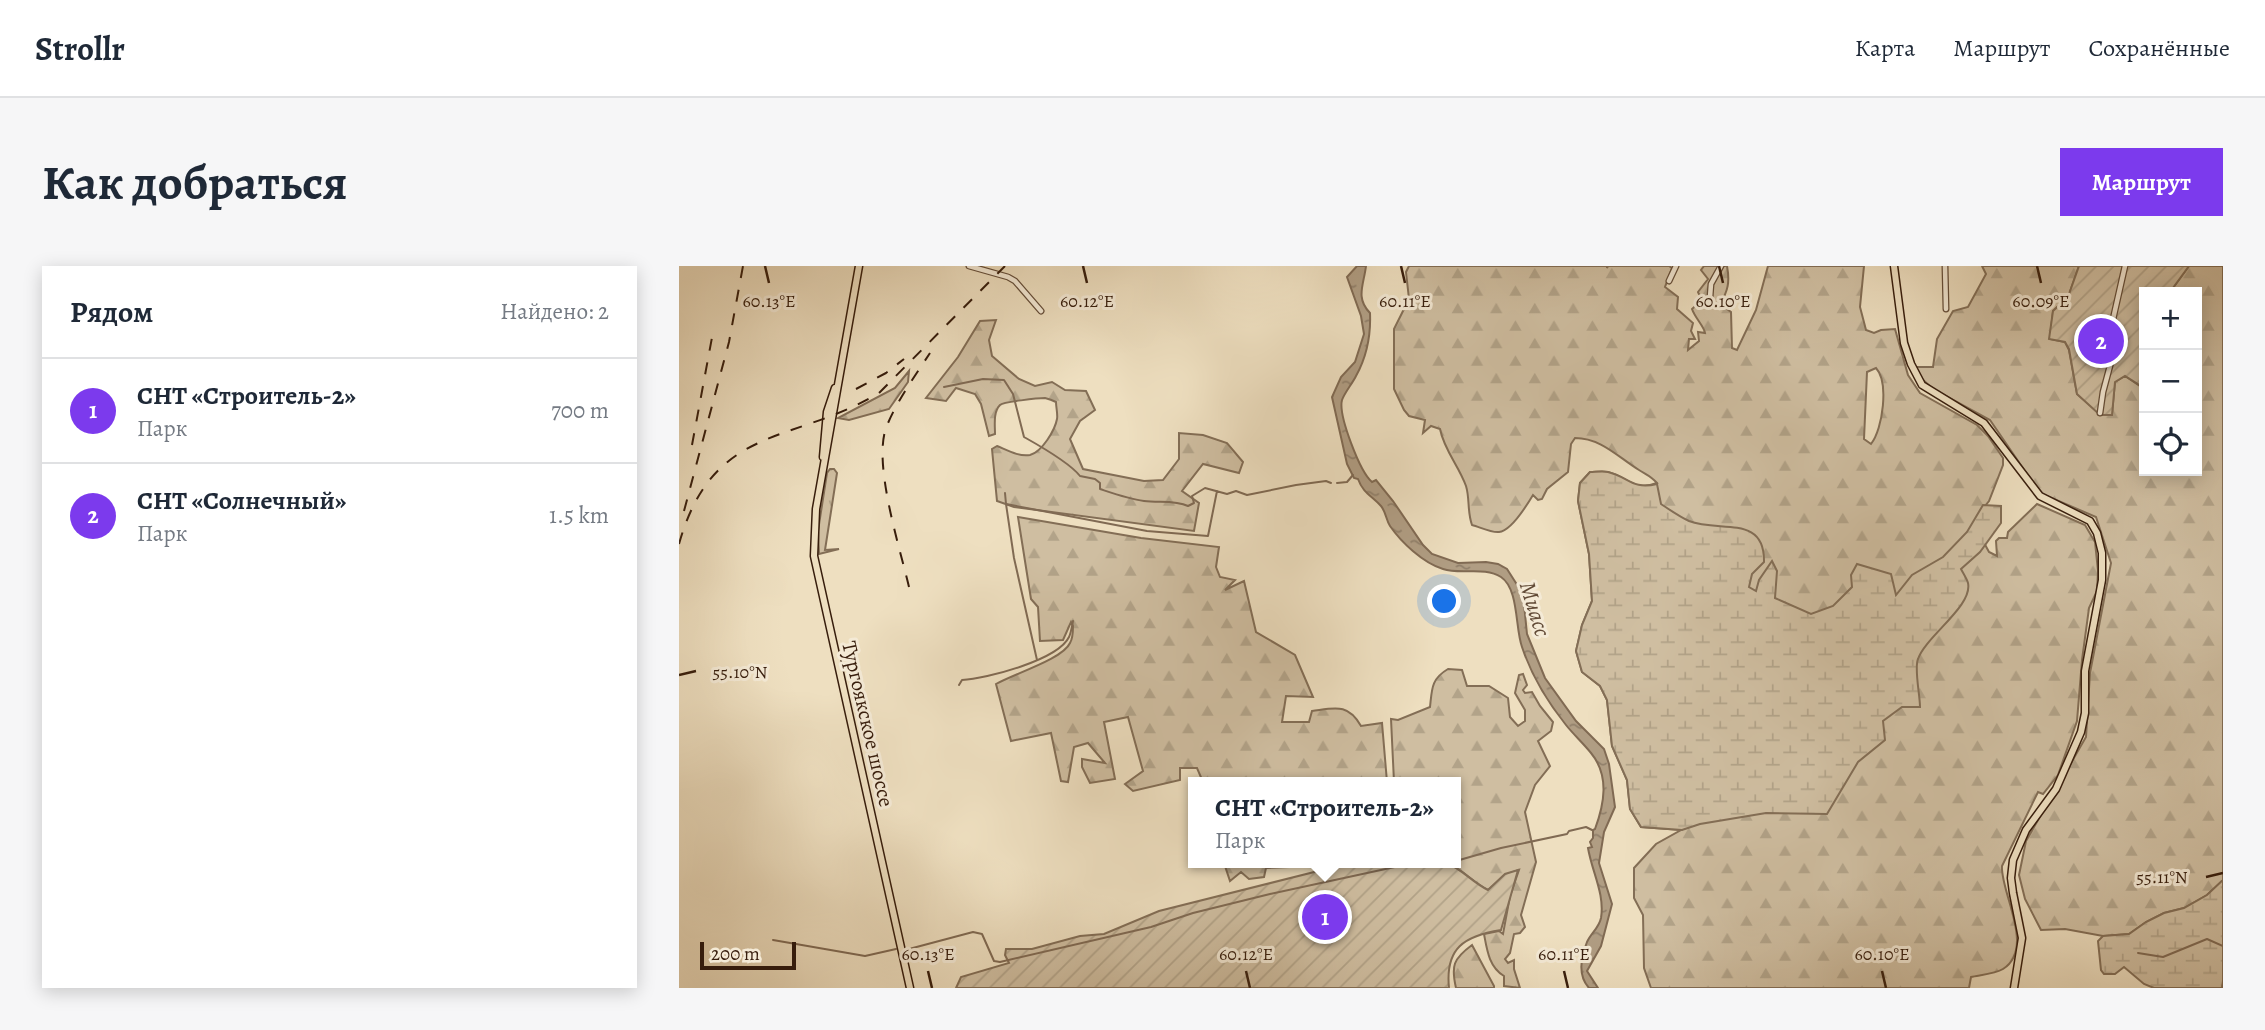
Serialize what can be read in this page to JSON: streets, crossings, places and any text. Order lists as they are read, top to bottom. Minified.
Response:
{"streets":{"main road":["Тургоякское шоссе"]},"water":["Миасс"],"scale_bar":"200 m","page":{"header":"Strollr","nav":["Карта","Маршрут","Сохранённые"],"buttons":"Маршрут","title":"Как добраться","heading":["Рядом","Найдено: 2"],"map_buttons":["+","−"],"pins":["2","1"],"list":[{"mark":"1","name":"СНТ «Строитель-2»","note":"Парк","value":"700 m"},{"mark":"2","name":"СНТ «Солнечный»","note":"Парк","value":"1.5 km"}],"popup":["СНТ «Строитель-2»","Парк"],"scale":"200 m"},"coordinates":["60.13°E","60.12°E","60.11°E","60.10°E","60.09°E","55.10°N","55.11°N"]}
